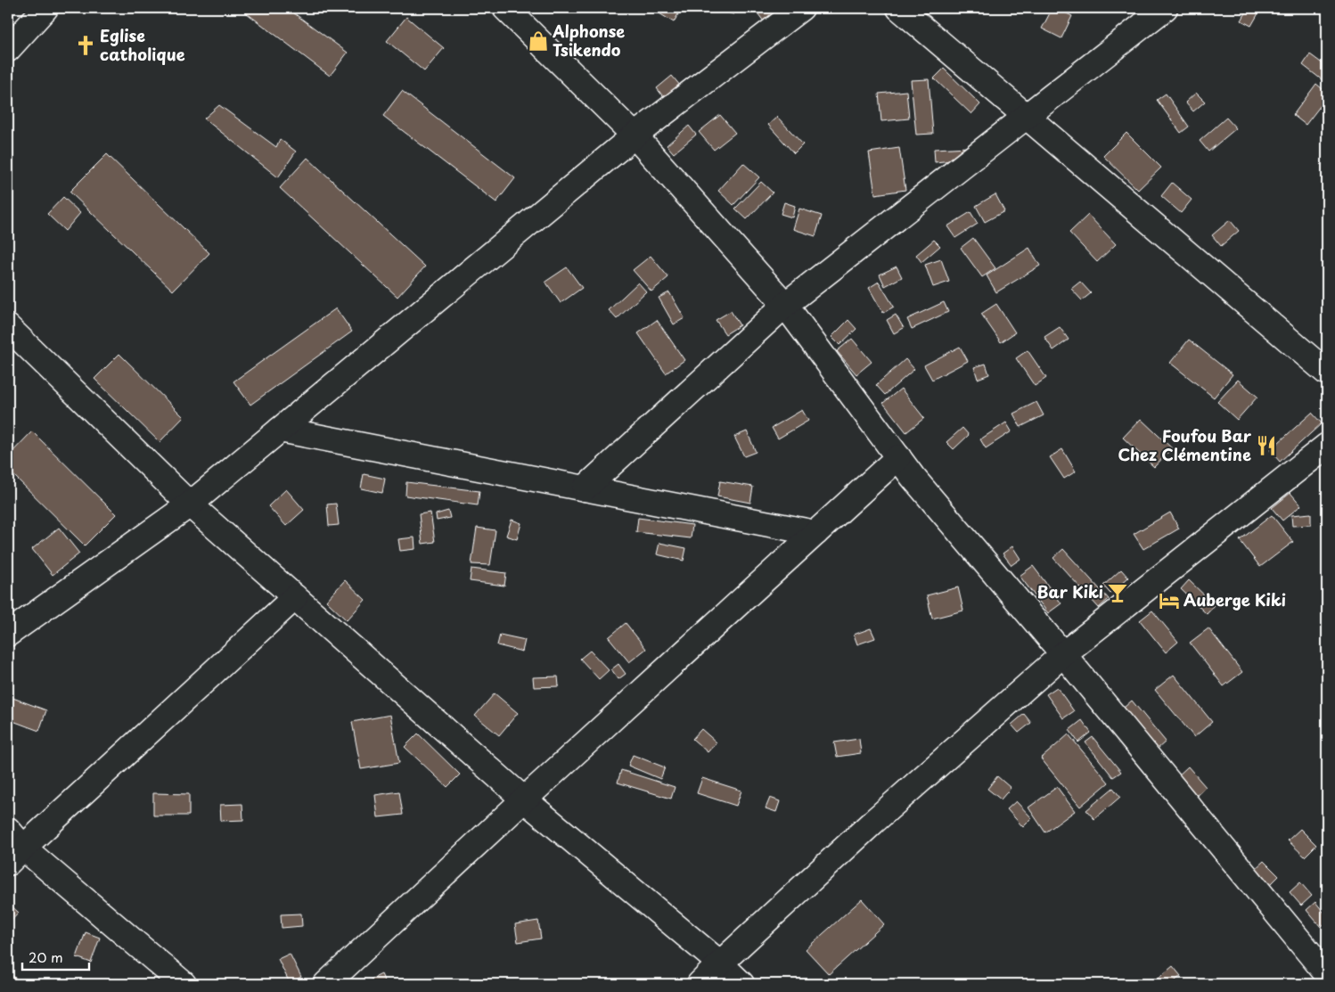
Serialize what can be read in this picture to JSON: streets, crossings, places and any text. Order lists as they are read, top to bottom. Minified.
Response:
{"places":{"shop":["Alphonse Tsikendo"],"church":["Eglise catholique"],"restaurant":["Foufou Bar Chez Clémentine"],"bar":["Bar Kiki"],"hotel":["Auberge Kiki"]},"scale_bar":"20 m"}
